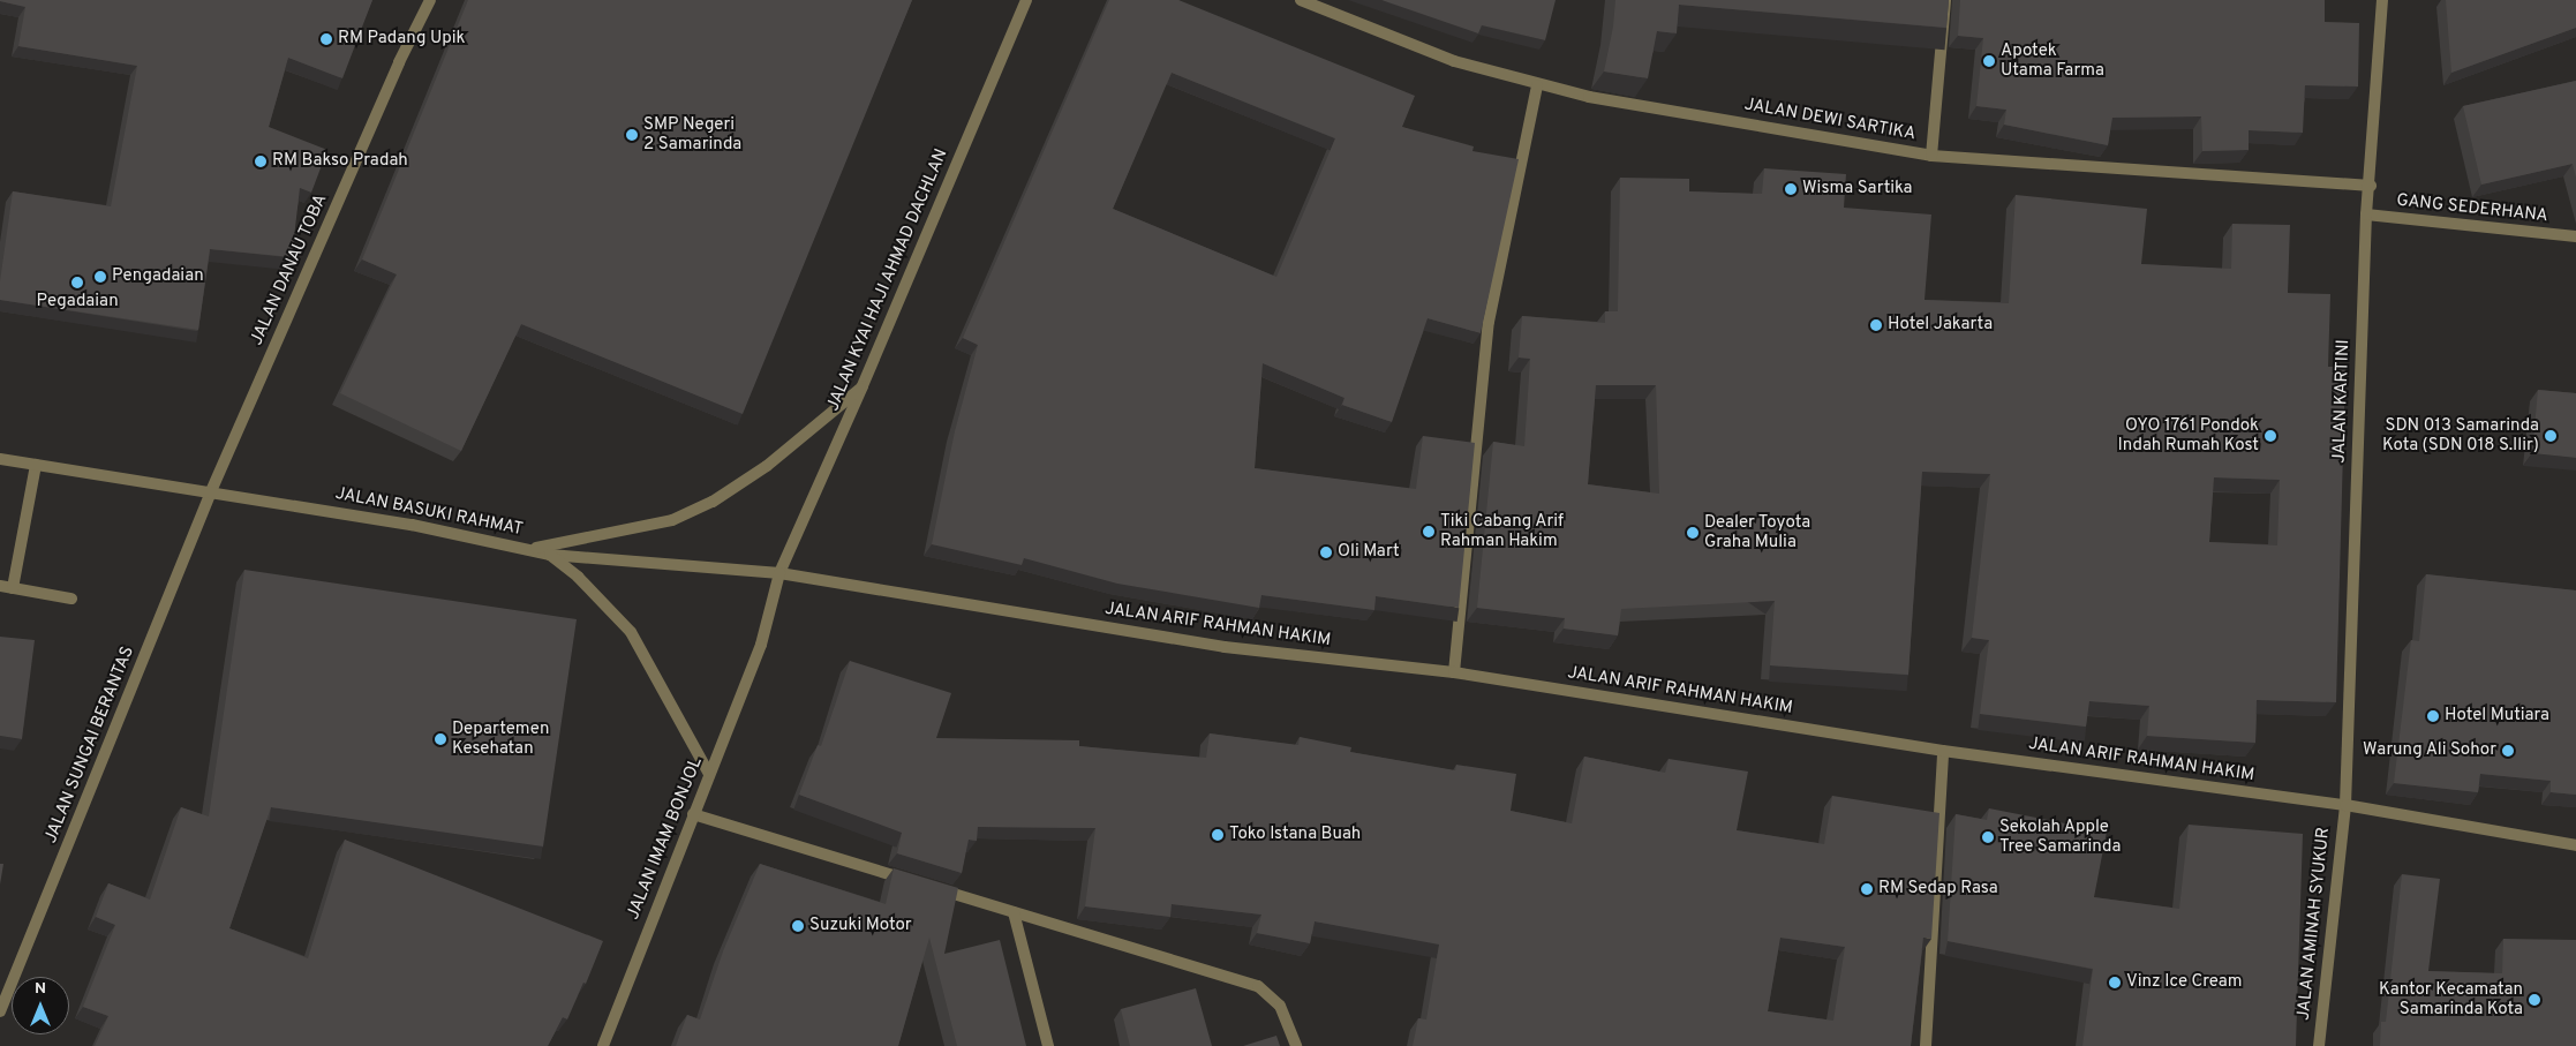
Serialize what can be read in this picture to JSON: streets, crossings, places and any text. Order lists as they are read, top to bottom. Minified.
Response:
{"streets":{"street":["JALAN DEWI SARTIKA","GANG SEDERHANA","JALAN DANAU TOBA","JALAN KYAI HAJI AHMAD DACHLAN","JALAN KARTINI","JALAN BASUKI RAHMAT","JALAN ARIF RAHMAN HAKIM","JALAN SUNGAI BERANTAS","JALAN IMAM BONJOL","JALAN AMINAH SYUKUR"]},"crossings":[["JALAN DEWI SARTIKA","JALAN KARTINI"],["GANG SEDERHANA","JALAN KARTINI"],["JALAN DANAU TOBA","JALAN BASUKI RAHMAT"],["JALAN DANAU TOBA","JALAN SUNGAI BERANTAS"],["JALAN KYAI HAJI AHMAD DACHLAN","JALAN BASUKI RAHMAT"],["JALAN KYAI HAJI AHMAD DACHLAN","JALAN ARIF RAHMAN HAKIM"],["JALAN KYAI HAJI AHMAD DACHLAN","JALAN IMAM BONJOL"],["JALAN KARTINI","JALAN ARIF RAHMAN HAKIM"],["JALAN KARTINI","JALAN AMINAH SYUKUR"],["JALAN BASUKI RAHMAT","JALAN ARIF RAHMAN HAKIM"],["JALAN BASUKI RAHMAT","JALAN SUNGAI BERANTAS"],["JALAN BASUKI RAHMAT","JALAN IMAM BONJOL"],["JALAN ARIF RAHMAN HAKIM","JALAN IMAM BONJOL"],["JALAN ARIF RAHMAN HAKIM","JALAN AMINAH SYUKUR"]],"places":["RM Padang Upik","Apotek Utama Farma","SMP Negeri 2 Samarinda","RM Bakso Pradah","Wisma Sartika","Pengadaian","Pegadaian","Hotel Jakarta","OYO 1761 Pondok Indah Rumah Kost","SDN 013 Samarinda Kota (SDN 018 S.Ilir)","Tiki Cabang Arif Rahman Hakim","Dealer Toyota Graha Mulia","Oli Mart","Hotel Mutiara","Departemen Kesehatan","Warung Ali Sohor","Toko Istana Buah","Sekolah Apple Tree Samarinda","RM Sedap Rasa","Suzuki Motor","Vinz Ice Cream","Kantor Kecamatan Samarinda Kota"],"north":"top"}
